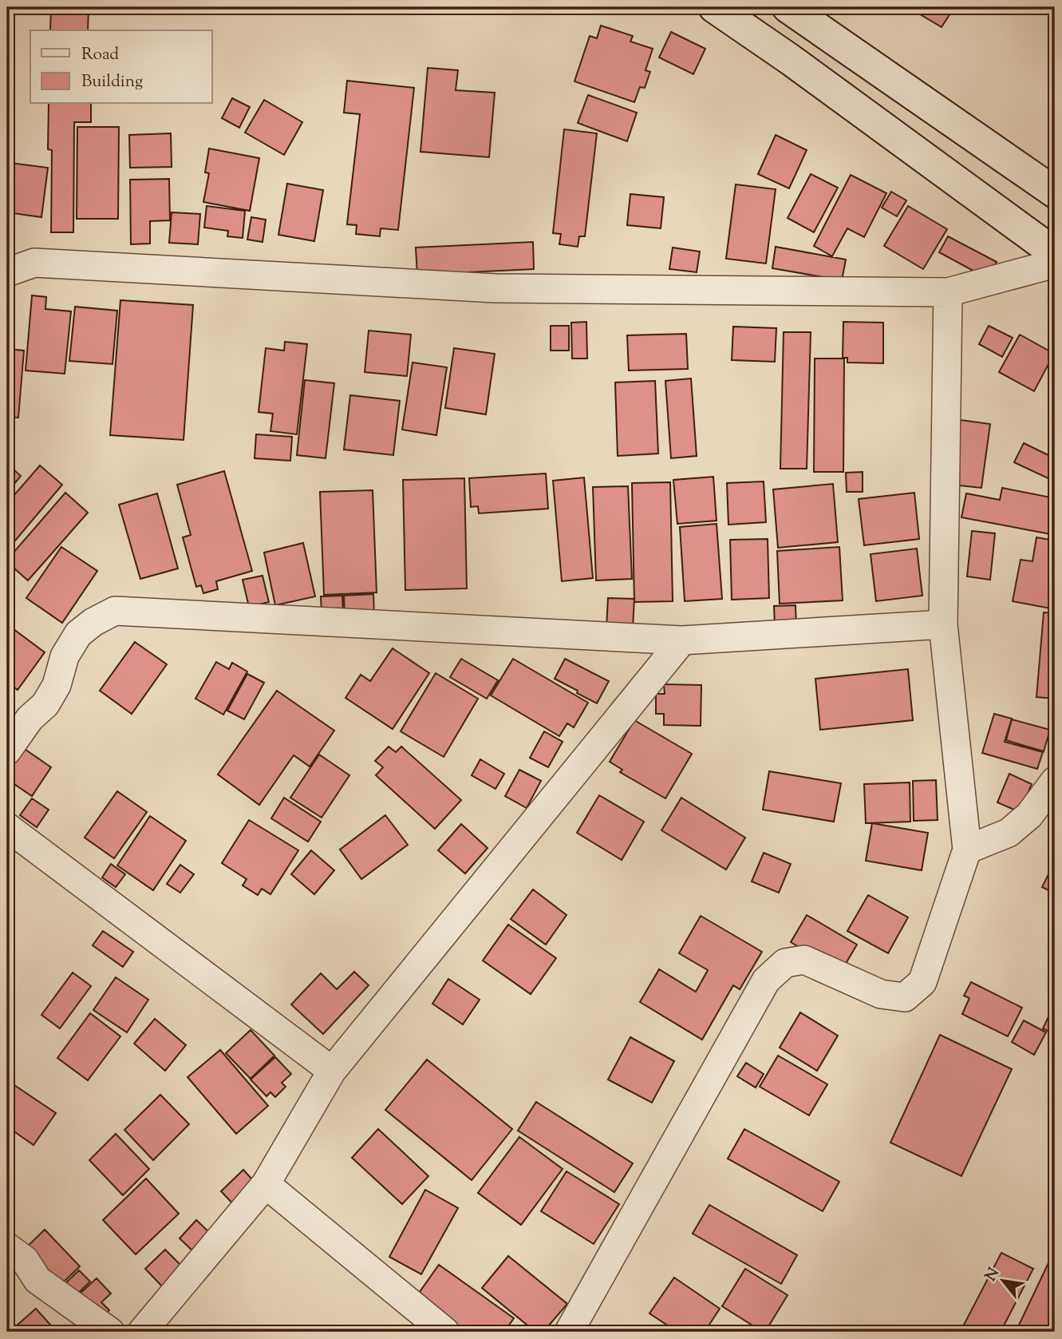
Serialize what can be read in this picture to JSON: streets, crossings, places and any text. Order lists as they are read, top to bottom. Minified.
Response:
{"legend":["Road","Building"],"north":"top left"}
